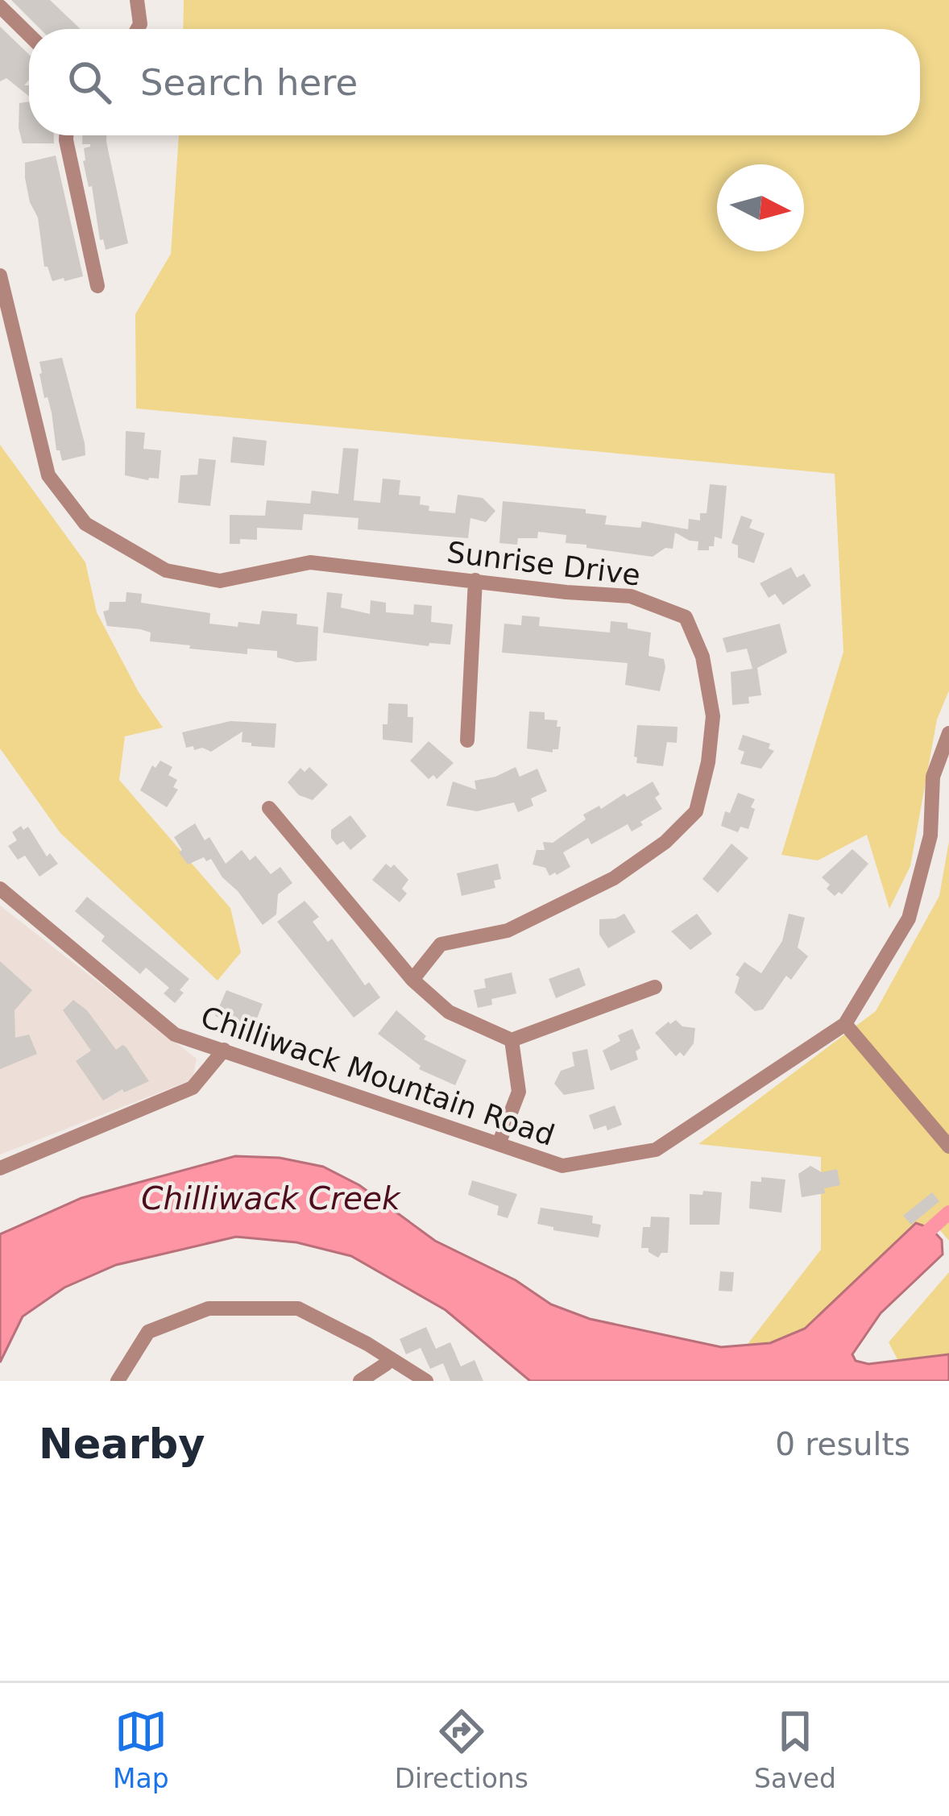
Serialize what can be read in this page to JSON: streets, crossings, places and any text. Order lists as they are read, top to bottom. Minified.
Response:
{"streets":{"street":["Sunrise Drive","Chilliwack Mountain Road"]},"water":["Chilliwack Creek"],"north":"right","page":{"search":"Search here","heading":["Nearby","0 results"],"nav":["Map","Directions","Saved"]}}
